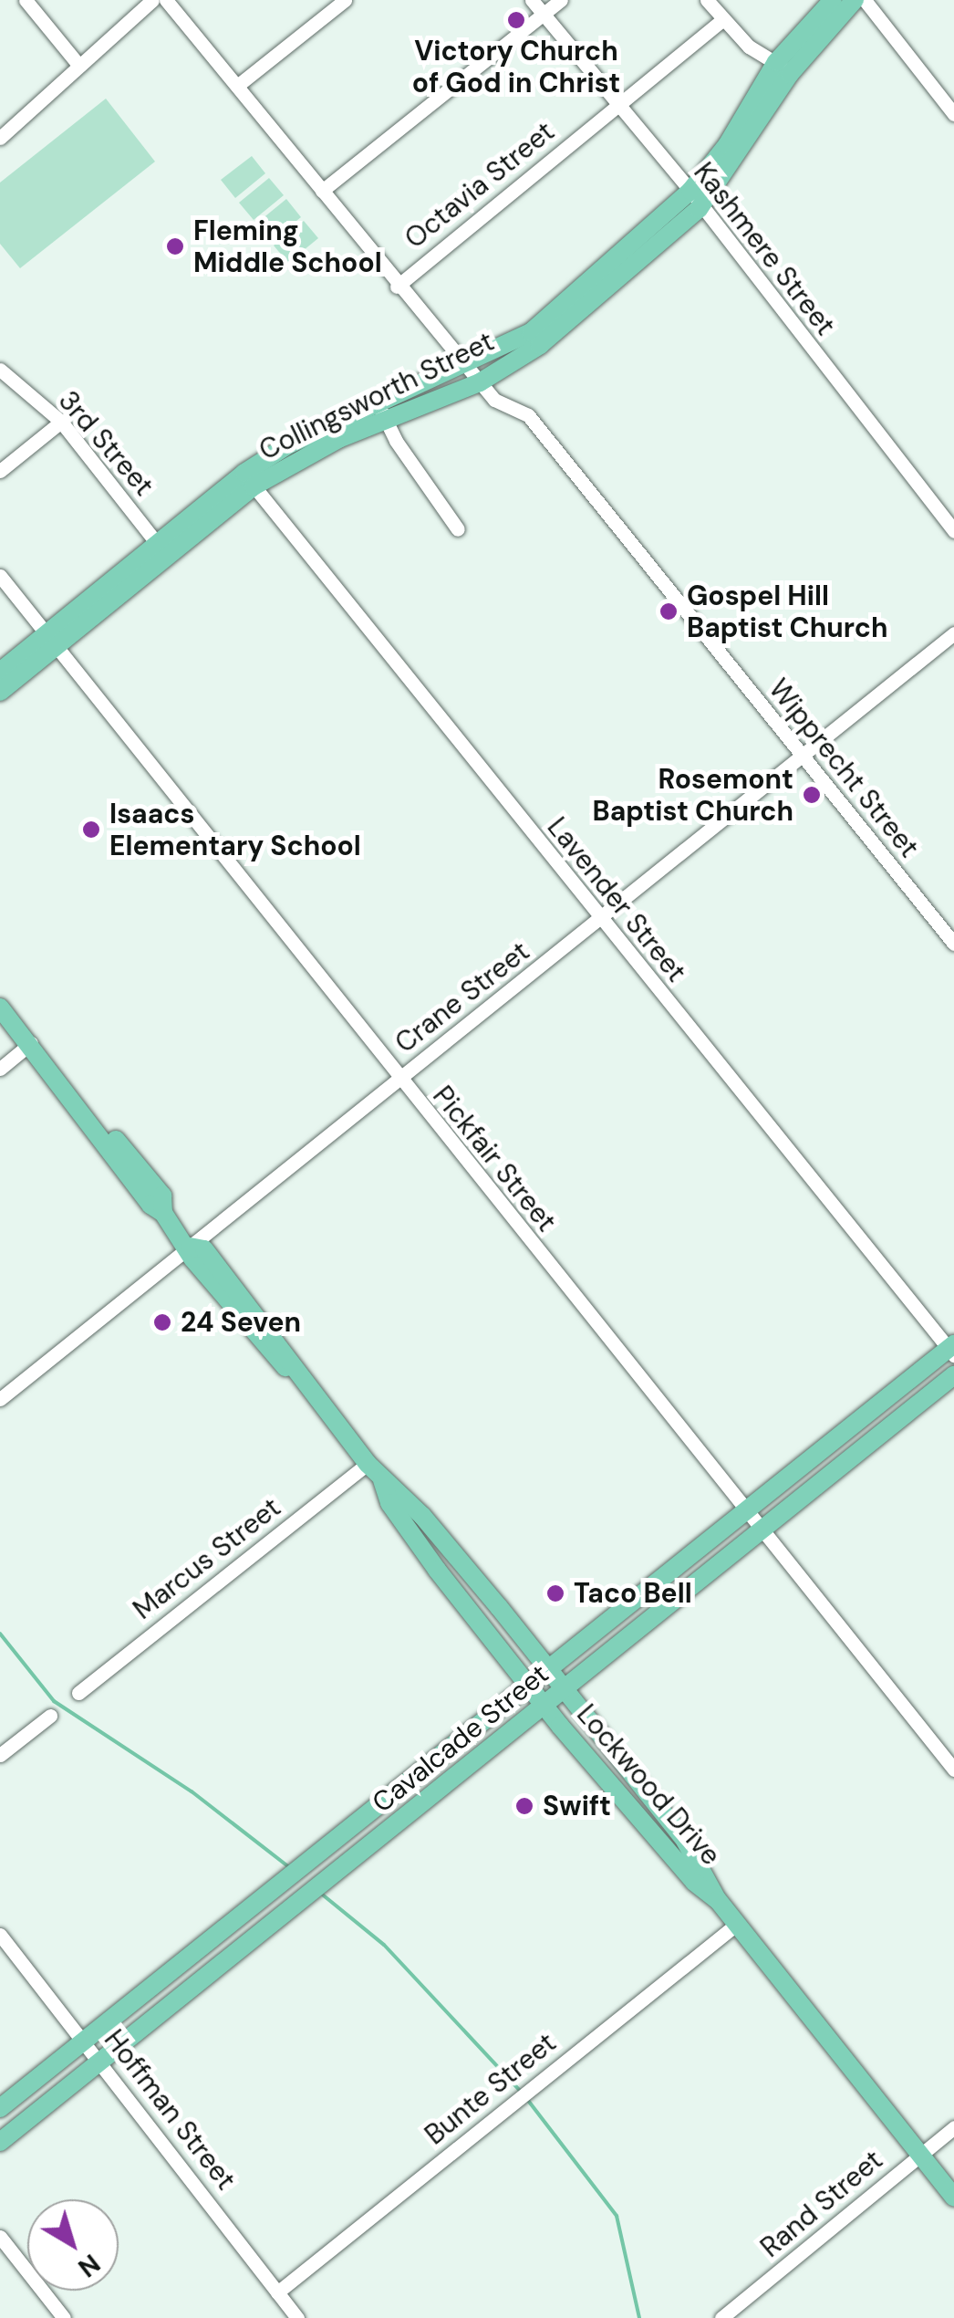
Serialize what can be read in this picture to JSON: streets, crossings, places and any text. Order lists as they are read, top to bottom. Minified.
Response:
{"streets":{"main road":["Collingsworth Street","Cavalcade Street","Lockwood Drive"],"street":["Octavia Street","Kashmere Street","3rd Street","Wipprecht Street","Lavender Street","Crane Street","Pickfair Street","Marcus Street","Bunte Street","Hoffman Street","Rand Street"]},"crossings":[["Octavia Street","Kashmere Street"],["Octavia Street","Wipprecht Street"],["Kashmere Street","Collingsworth Street"],["Collingsworth Street","3rd Street"],["Collingsworth Street","Wipprecht Street"],["Collingsworth Street","Lavender Street"],["Collingsworth Street","Pickfair Street"],["Wipprecht Street","Crane Street"],["Lavender Street","Crane Street"],["Lavender Street","Cavalcade Street"],["Crane Street","Pickfair Street"],["Crane Street","Lockwood Drive"],["Pickfair Street","Cavalcade Street"],["Marcus Street","Lockwood Drive"],["Cavalcade Street","Lockwood Drive"],["Cavalcade Street","Hoffman Street"],["Lockwood Drive","Bunte Street"],["Lockwood Drive","Rand Street"],["Bunte Street","Hoffman Street"]],"places":["Victory Church of God in Christ","Fleming Middle School","Gospel Hill Baptist Church","Rosemont Baptist Church","Isaacs Elementary School","24 Seven","Taco Bell","Swift"],"north":"bottom right"}
